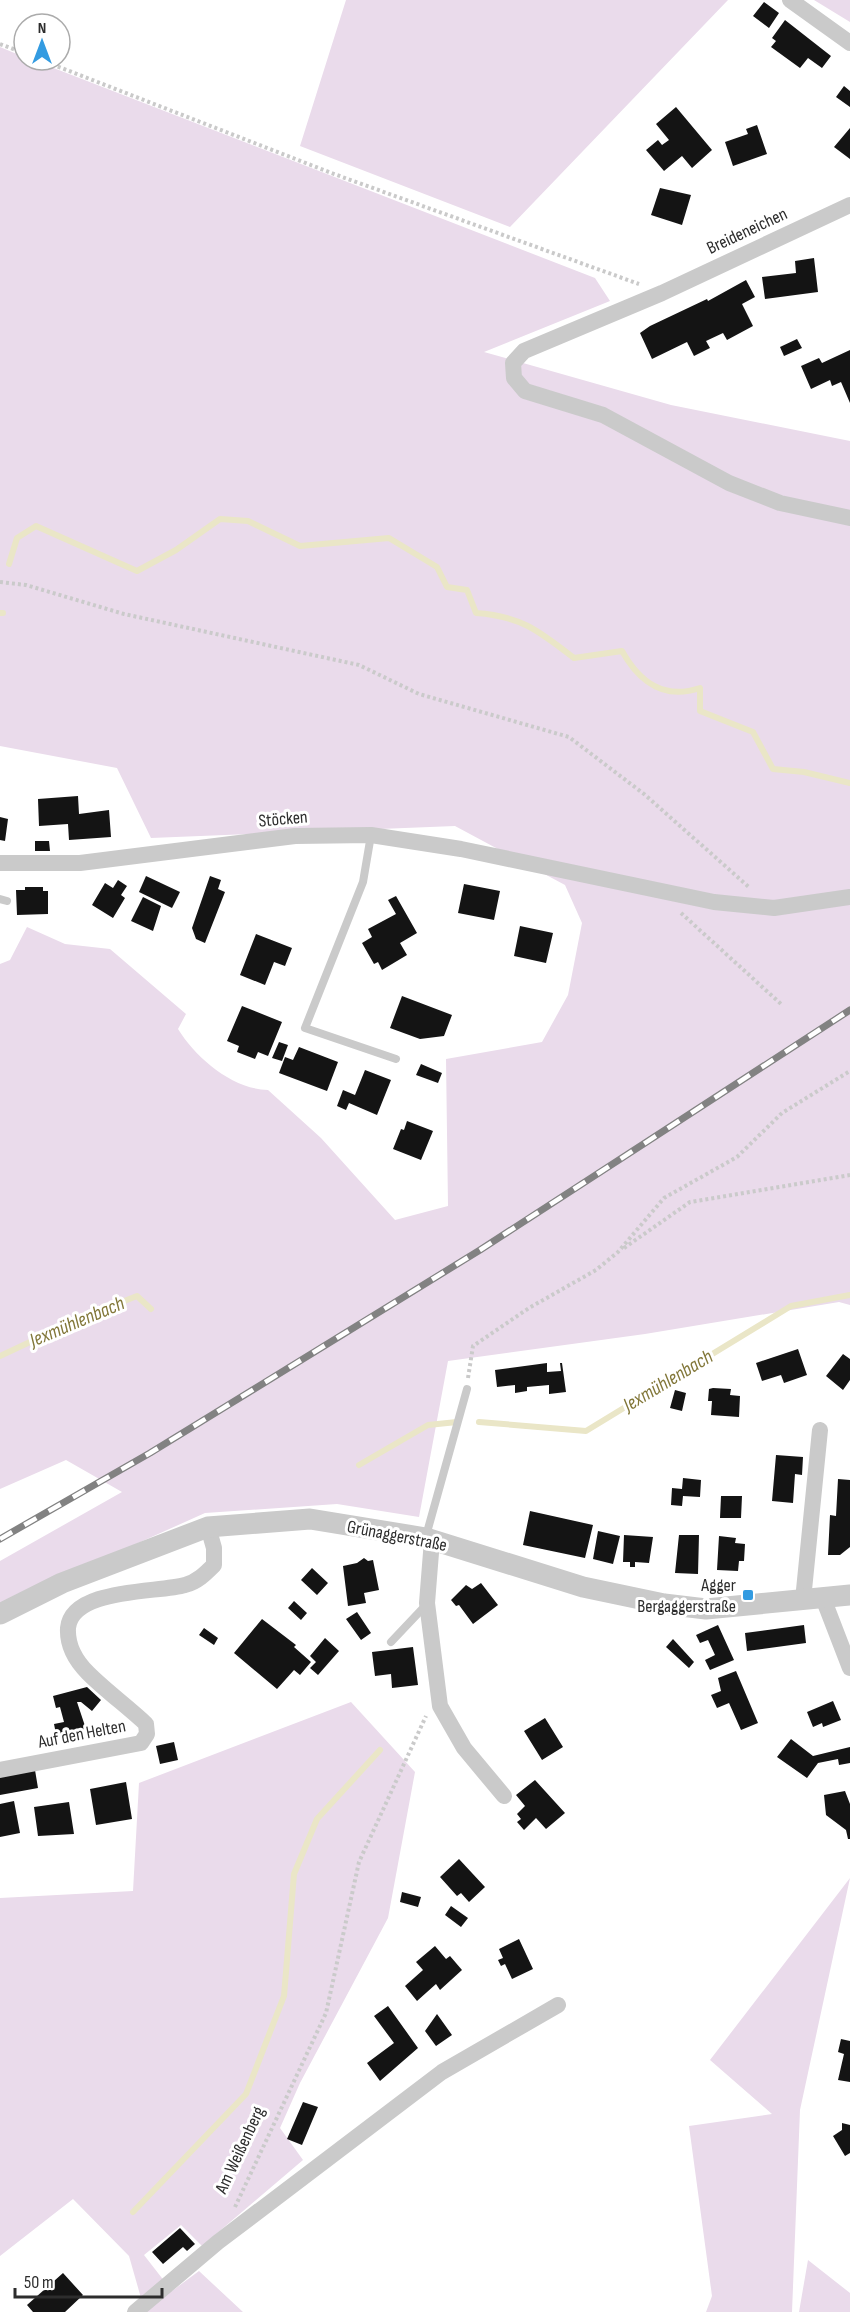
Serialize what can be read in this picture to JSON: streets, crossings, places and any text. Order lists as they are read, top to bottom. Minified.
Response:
{"streets":{"street":["Breideneichen","Stöcken","Grünaggerstraße","Auf den Helten"],"path":["Am Weißenberg"]},"crossings":[["Grünaggerstraße","Auf den Helten"]],"water":["Jexmühlenbach"],"places":{"transit":["Agger Bergaggerstraße"]},"scale_bar":"50 m","north":"top"}
